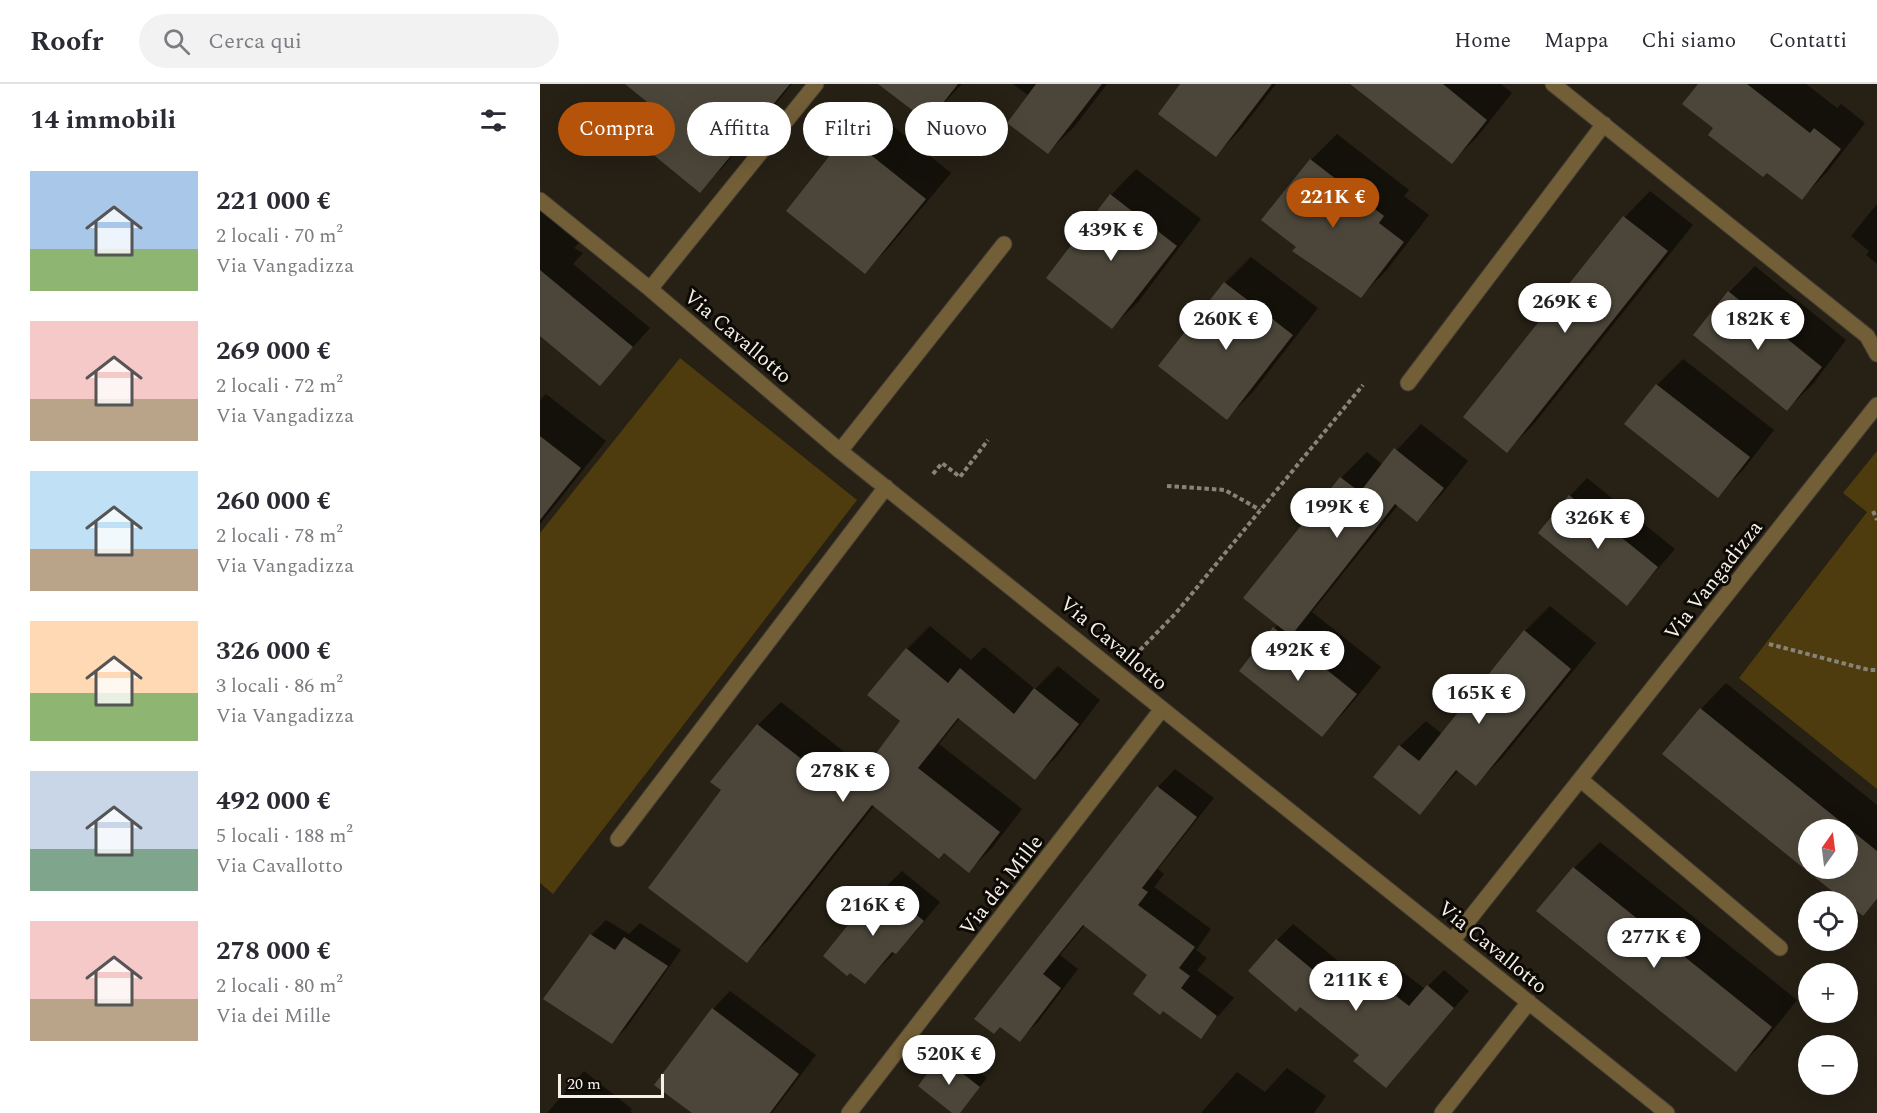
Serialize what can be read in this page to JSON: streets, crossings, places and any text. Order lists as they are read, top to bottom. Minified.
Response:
{"streets":{"street":["Via Cavallotto","Via Vangadizza","Via dei Mille"]},"crossings":[["Via Cavallotto","Via Vangadizza"],["Via Cavallotto","Via dei Mille"]],"scale_bar":"20 m","north":"top","page":{"header":"Roofr","search":"Cerca qui","nav":["Home","Mappa","Chi siamo","Contatti"],"heading":"14 immobili","chip":["Compra","Affitta","Filtri","Nuovo"],"list":[{"name":"221 000 €","note":"2 locali · 70 m² · Via Vangadizza"},{"name":"269 000 €","note":"2 locali · 72 m² · Via Vangadizza"},{"name":"260 000 €","note":"2 locali · 78 m² · Via Vangadizza"},{"name":"326 000 €","note":"3 locali · 86 m² · Via Vangadizza"},{"name":"492 000 €","note":"5 locali · 188 m² · Via Cavallotto"},{"name":"278 000 €","note":"2 locali · 80 m² · Via dei Mille"}],"price":["221K €","439K €","269K €","260K €","182K €","199K €","326K €","492K €","165K €","278K €","216K €","277K €","211K €","520K €"],"map_buttons":["+","−"],"scale":"20 m"}}
